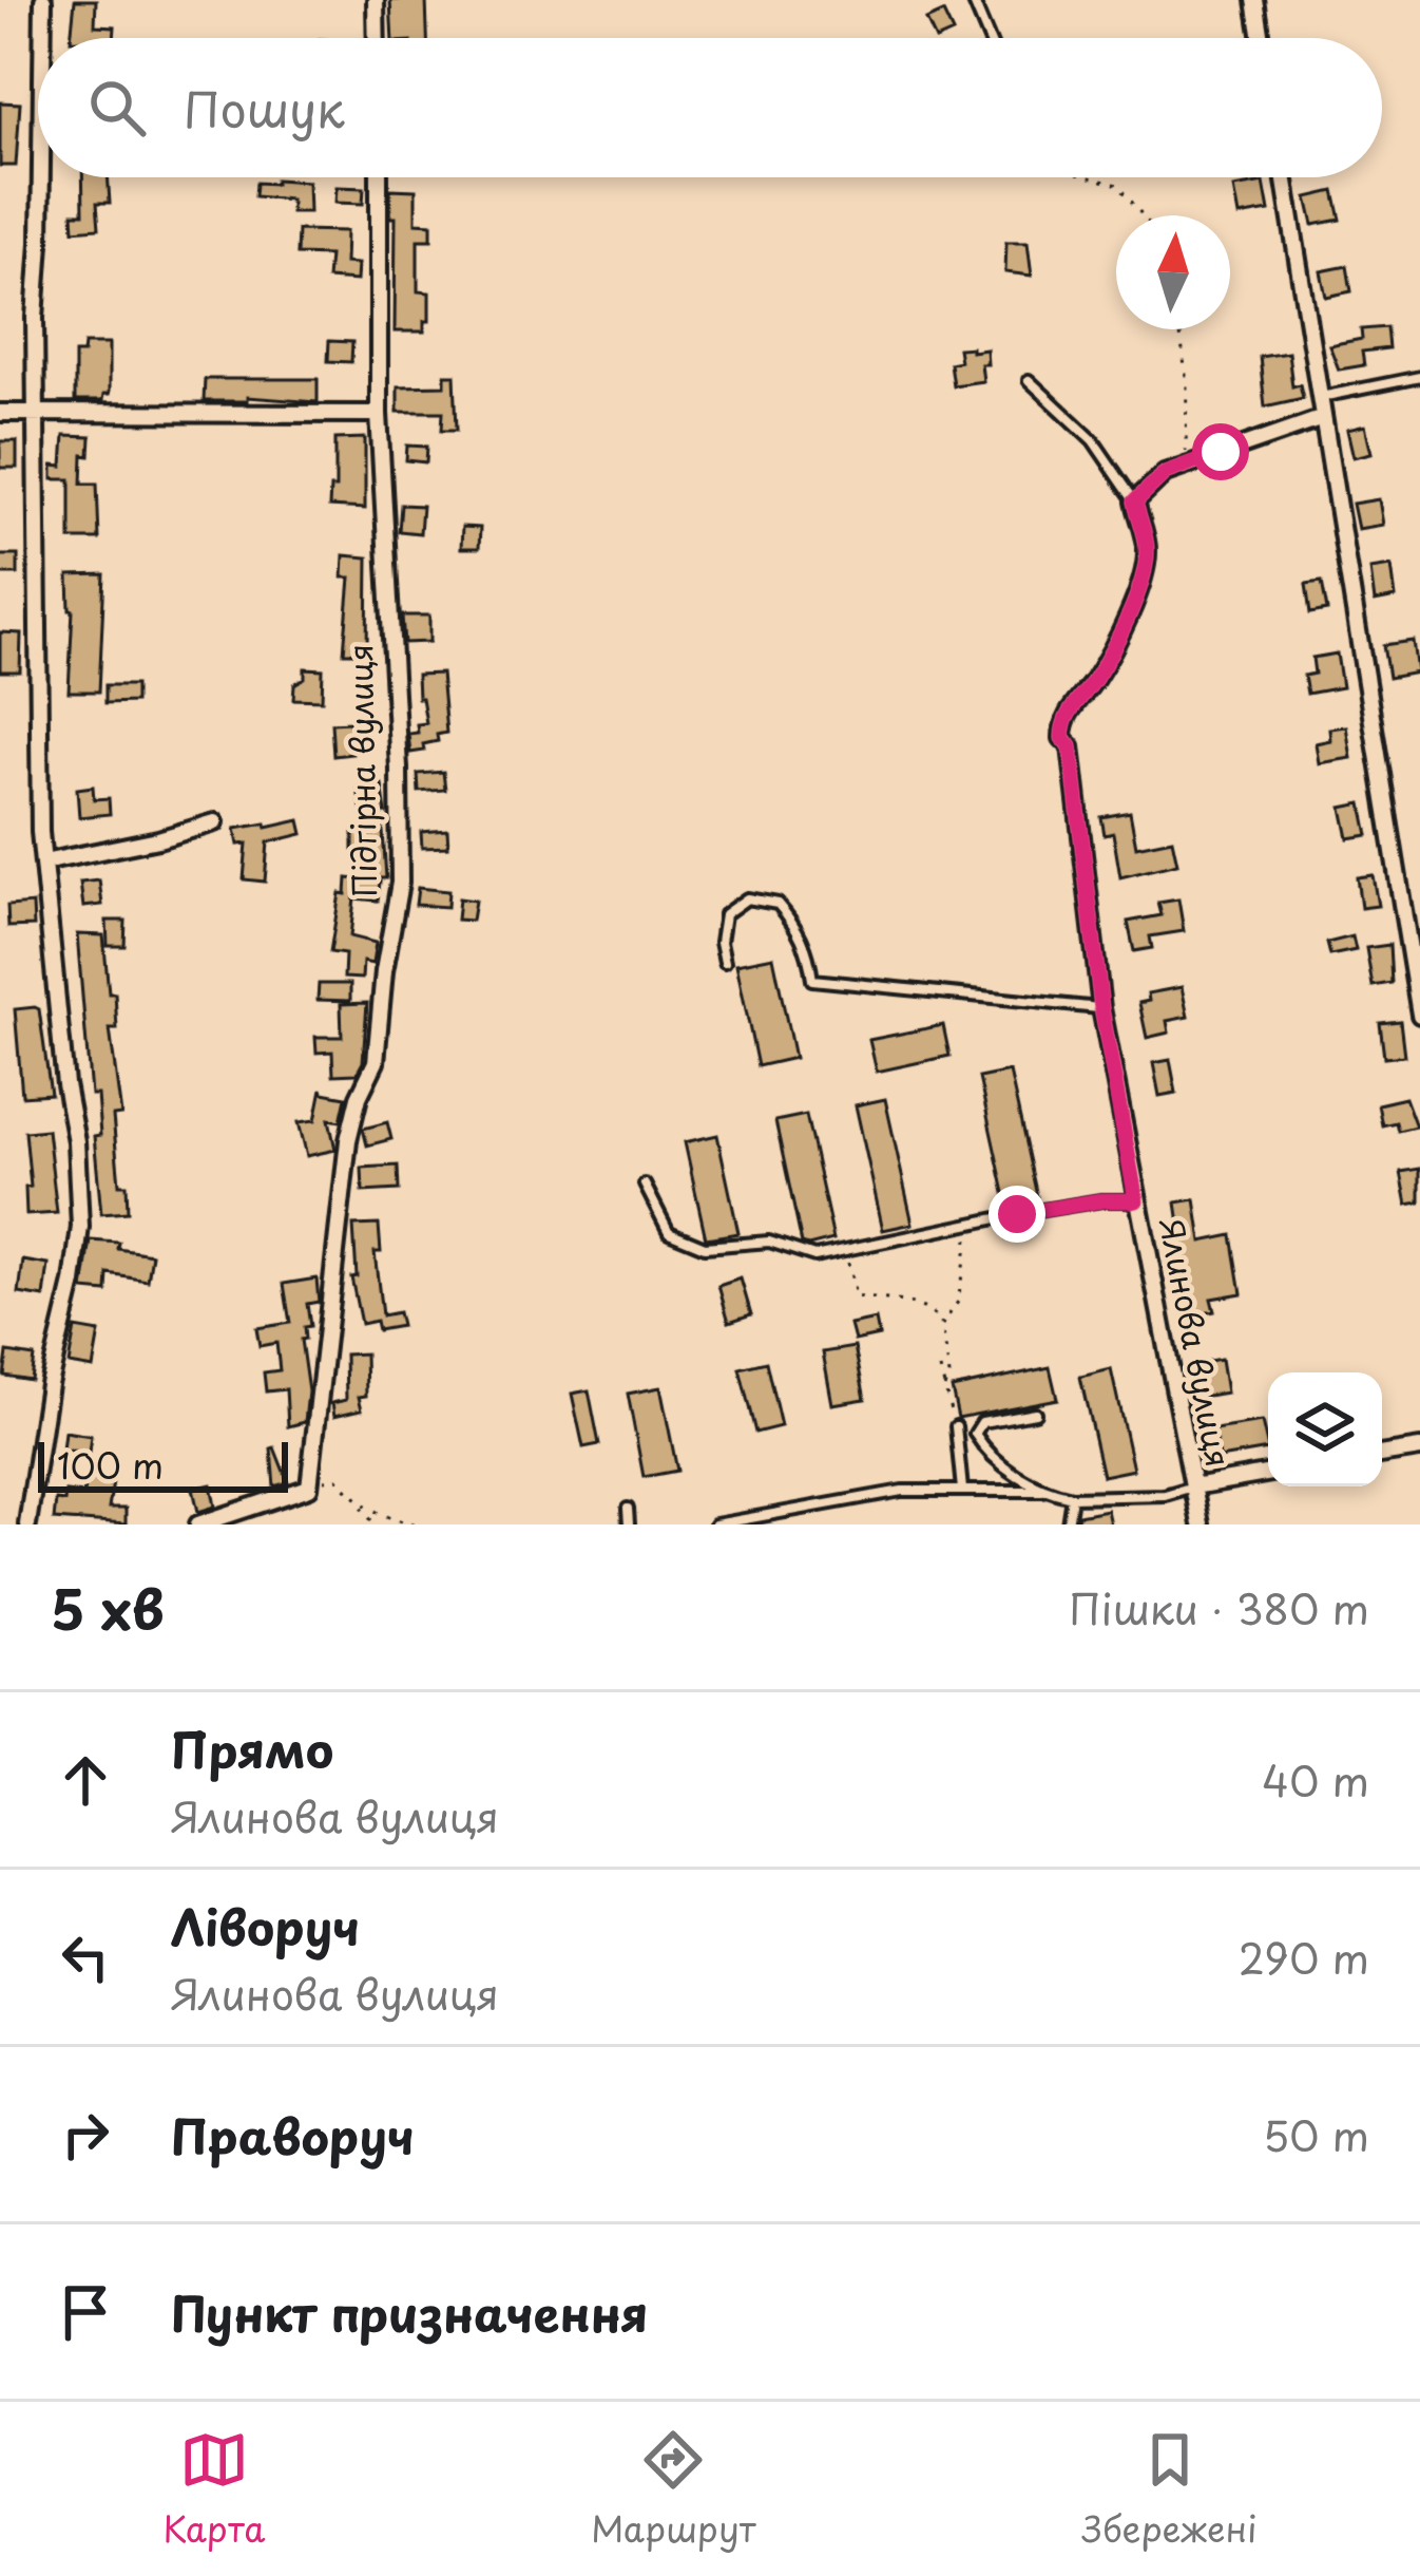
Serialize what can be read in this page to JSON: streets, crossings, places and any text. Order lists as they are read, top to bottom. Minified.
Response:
{"streets":{"street":["Підгірна вулиця","Ялинова вулиця"]},"scale_bar":"100 m","north":"top","page":{"search":"Пошук","scale":"100 m","heading":["5 хв","Пішки · 380 m"],"list":[["Прямо","Ялинова вулиця","40 m"],["Ліворуч","Ялинова вулиця","290 m"],["Праворуч","50 m"],"Пункт призначення"],"nav":["Карта","Маршрут","Збережені"]}}
